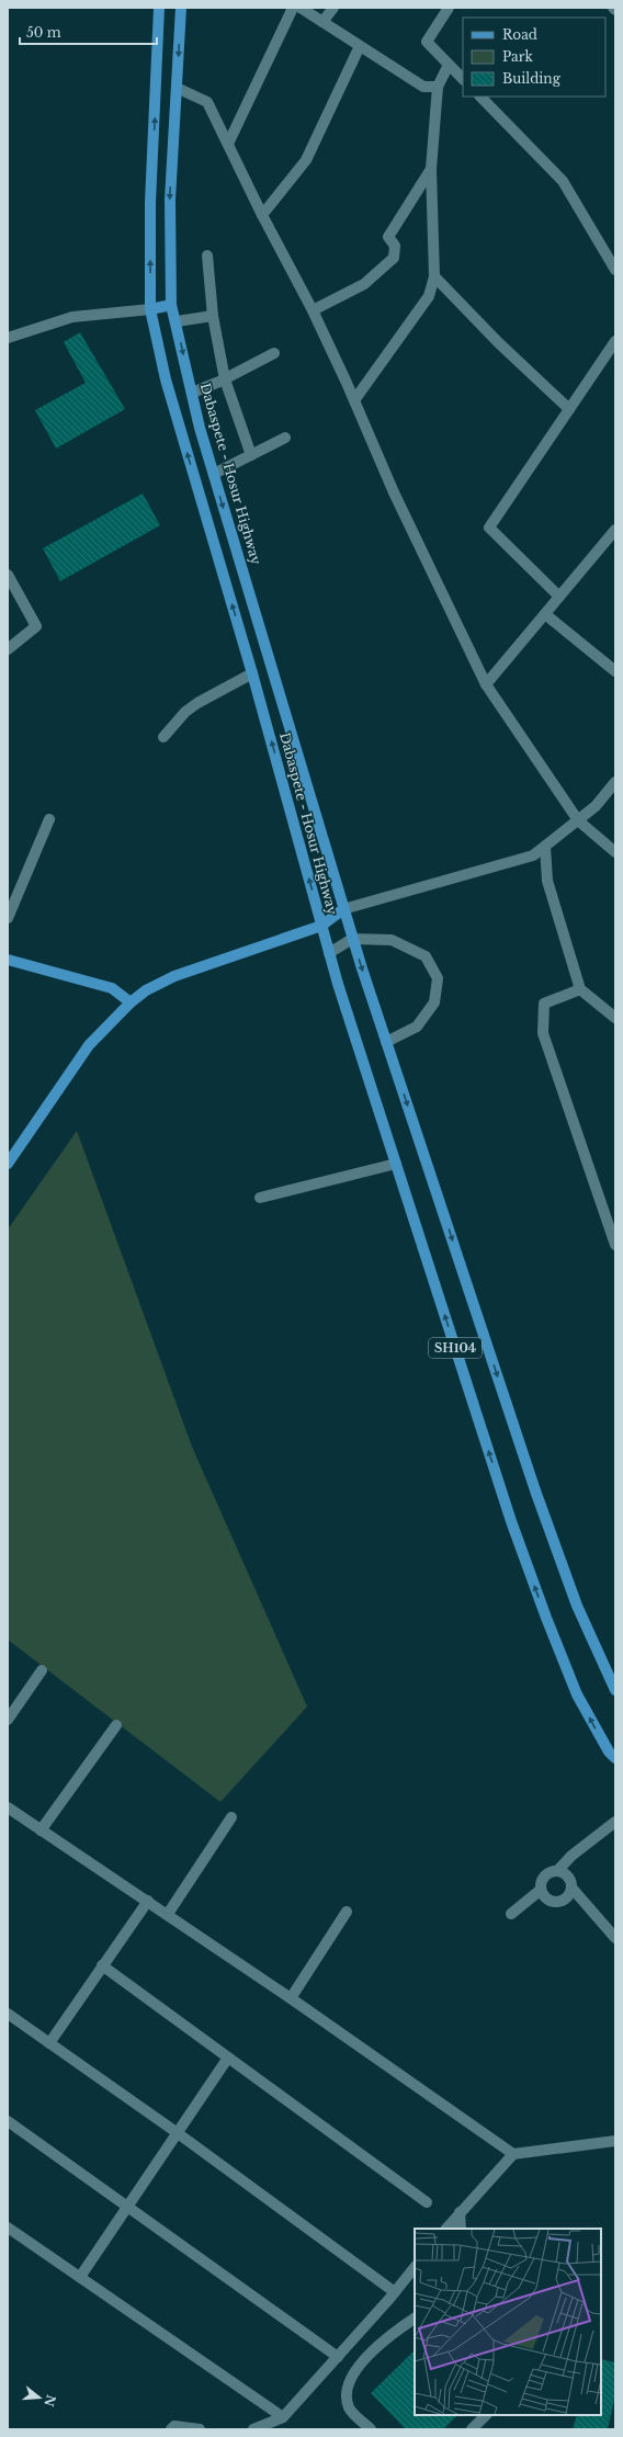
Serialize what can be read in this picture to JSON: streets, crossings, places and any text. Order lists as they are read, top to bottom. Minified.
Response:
{"streets":{"main road":["Dabaspete - Hosur Highway","SH104"]},"crossings":[["Dabaspete - Hosur Highway","SH104"]],"legend":["Road","Park","Building"],"scale_bar":"50 m","north":"right"}
